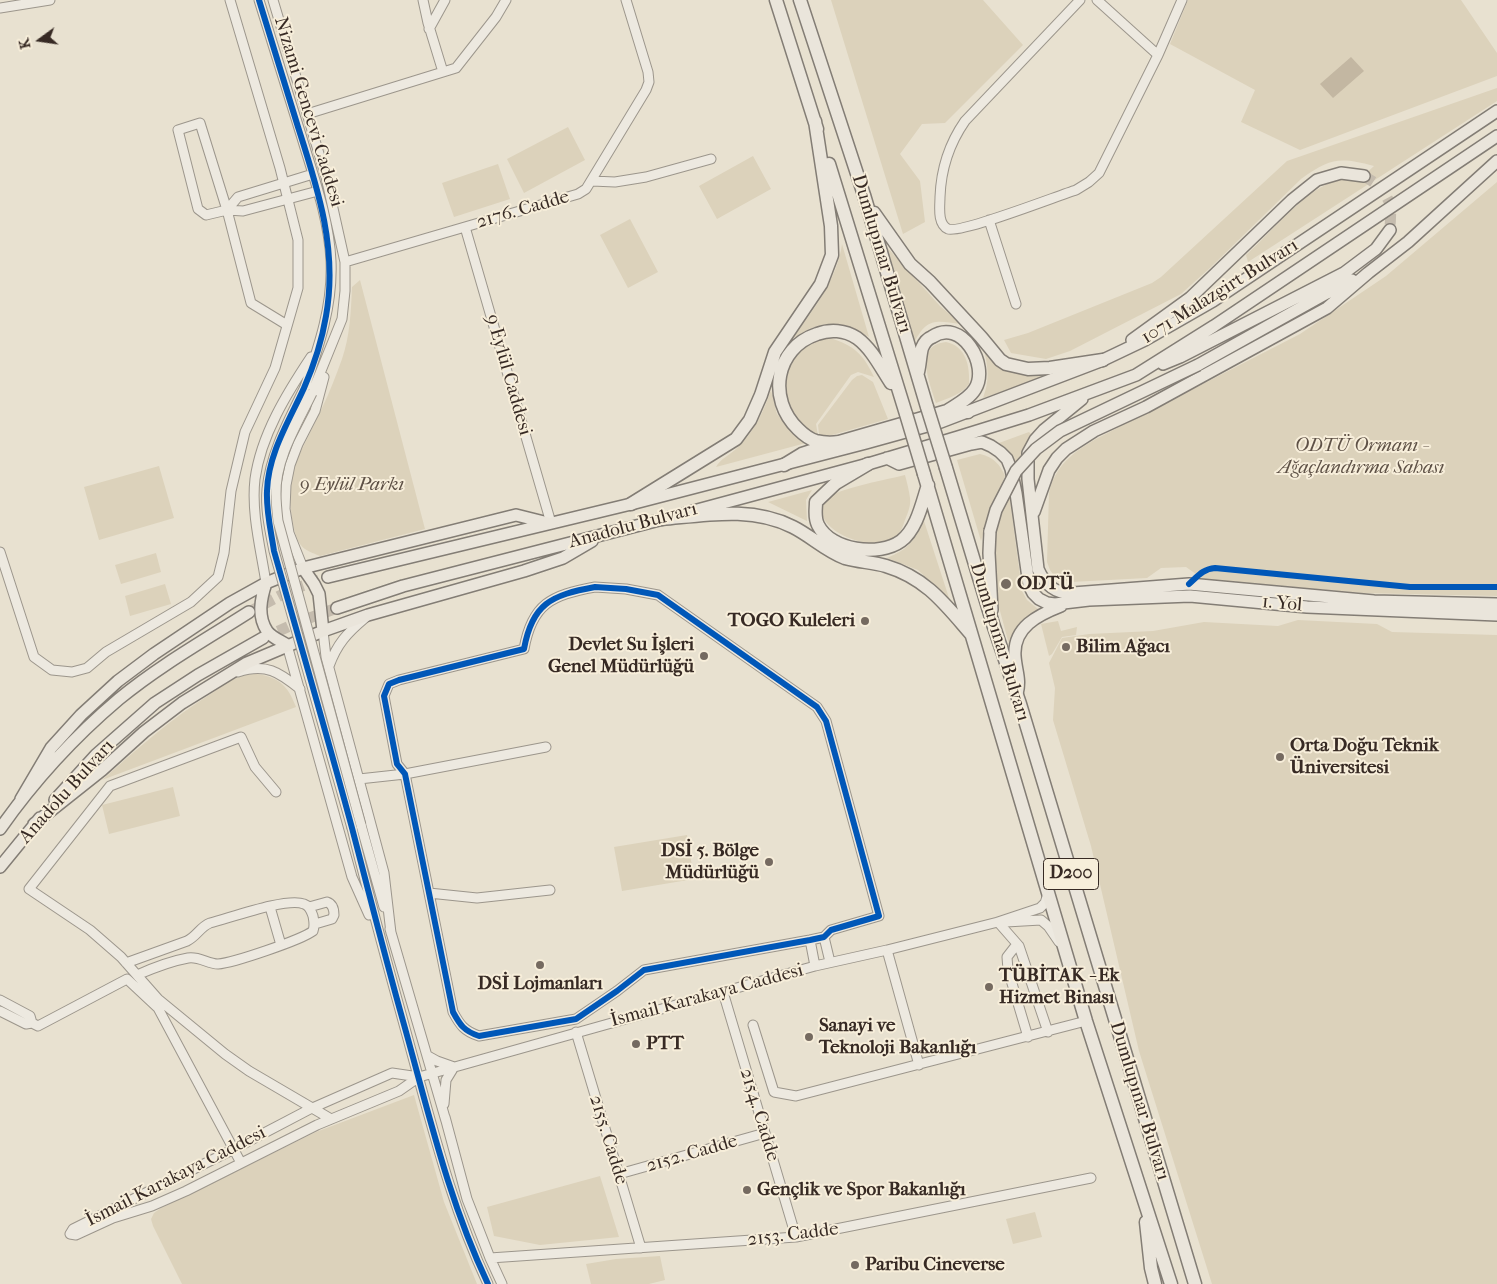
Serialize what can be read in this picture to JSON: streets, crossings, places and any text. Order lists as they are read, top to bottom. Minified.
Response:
{"streets":{"highway":["Dumlupınar Bulvarı","D200"],"main road":["1071 Malazgirt Bulvarı","Anadolu Bulvarı","1. Yol"],"street":["Nizami Gencevi Caddesi","2176. Cadde","9 Eylül Caddesi","İsmail Karakaya Caddesi","2154. Cadde","2155. Cadde","2152. Cadde","2153. Cadde"]},"crossings":[["Nizami Gencevi Caddesi","2176. Cadde"],["2176. Cadde","9 Eylül Caddesi"],["Dumlupınar Bulvarı","İsmail Karakaya Caddesi"],["1071 Malazgirt Bulvarı","Anadolu Bulvarı"],["9 Eylül Caddesi","Anadolu Bulvarı"],["İsmail Karakaya Caddesi","2154. Cadde"],["İsmail Karakaya Caddesi","2155. Cadde"],["2154. Cadde","2152. Cadde"],["2154. Cadde","2153. Cadde"],["2155. Cadde","2152. Cadde"],["2155. Cadde","2153. Cadde"]],"parks":["ODTÜ Ormanı - Ağaçlandırma Sahası","9 Eylül Parkı"],"places":["ODTÜ","TOGO Kuleleri","Bilim Ağacı","Devlet Su İşleri Genel Müdürlüğü","Orta Doğu Teknik Üniversitesi","DSİ 5. Bölge Müdürlüğü","DSİ Lojmanları","TÜBİTAK - Ek Hizmet Binası","Sanayi ve Teknoloji Bakanlığı","PTT","Gençlik ve Spor Bakanlığı","Paribu Cineverse"],"north":"left"}
